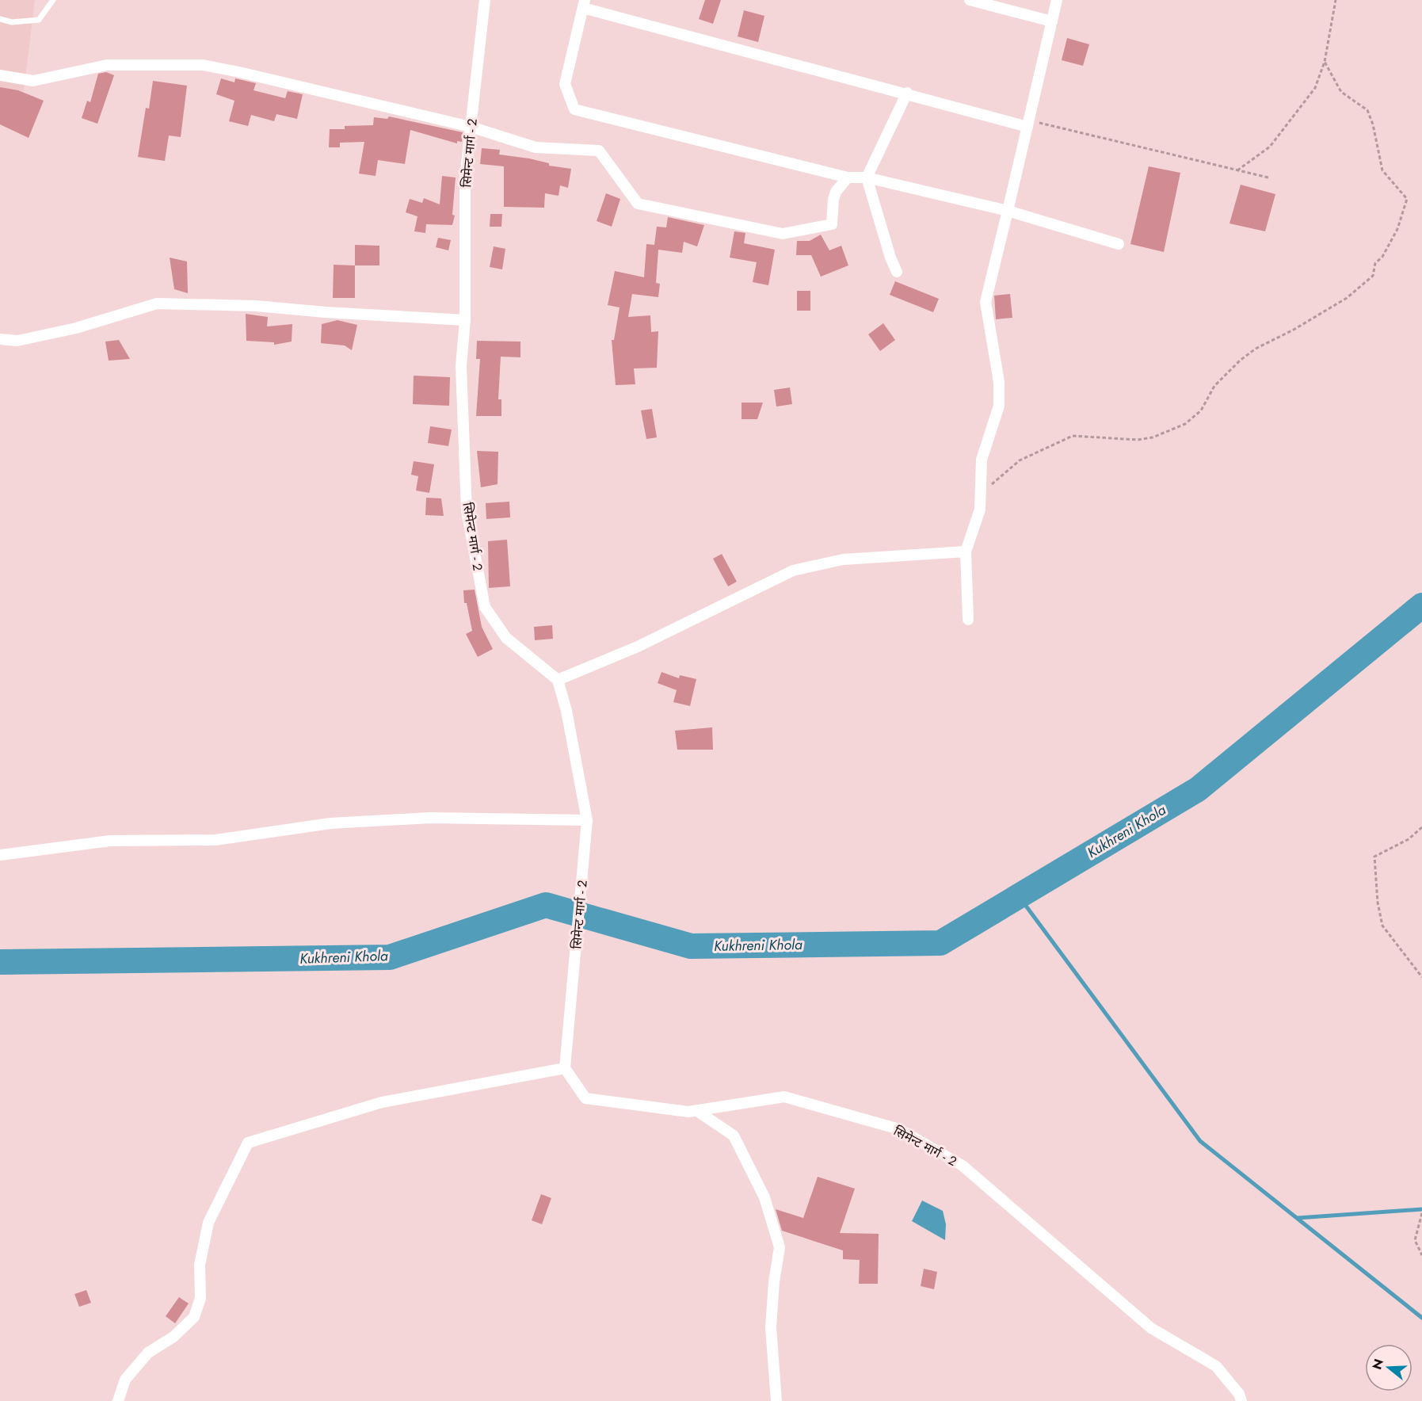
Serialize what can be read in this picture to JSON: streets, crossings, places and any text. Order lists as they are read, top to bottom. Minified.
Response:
{"streets":{"street":["सिमेन्ट मार्ग - 2"]},"water":["Kukhreni Khola"],"north":"left"}
